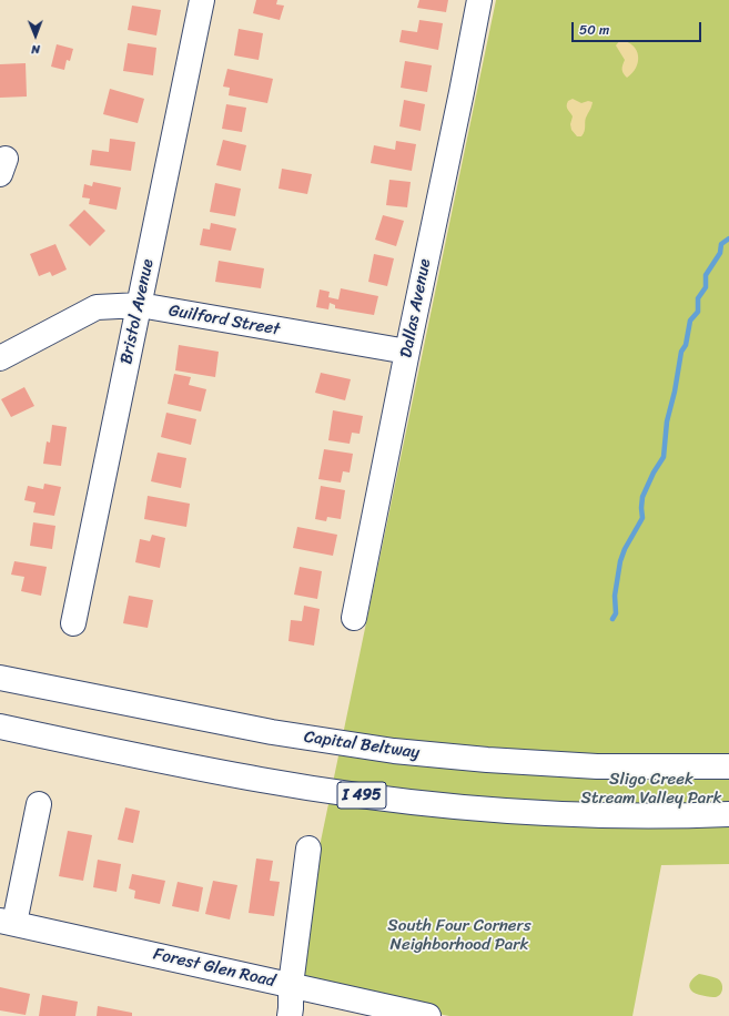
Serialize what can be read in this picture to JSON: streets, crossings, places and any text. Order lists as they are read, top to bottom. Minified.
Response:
{"streets":{"main road":["Dallas Avenue","Bristol Avenue","Guilford Street","Capital Beltway","I 495","Forest Glen Road"]},"crossings":[["Dallas Avenue","Guilford Street"],["Bristol Avenue","Guilford Street"]],"parks":["Sligo Creek Stream Valley Park","South Four Corners Neighborhood Park"],"scale_bar":"50 m","north":"bottom"}
